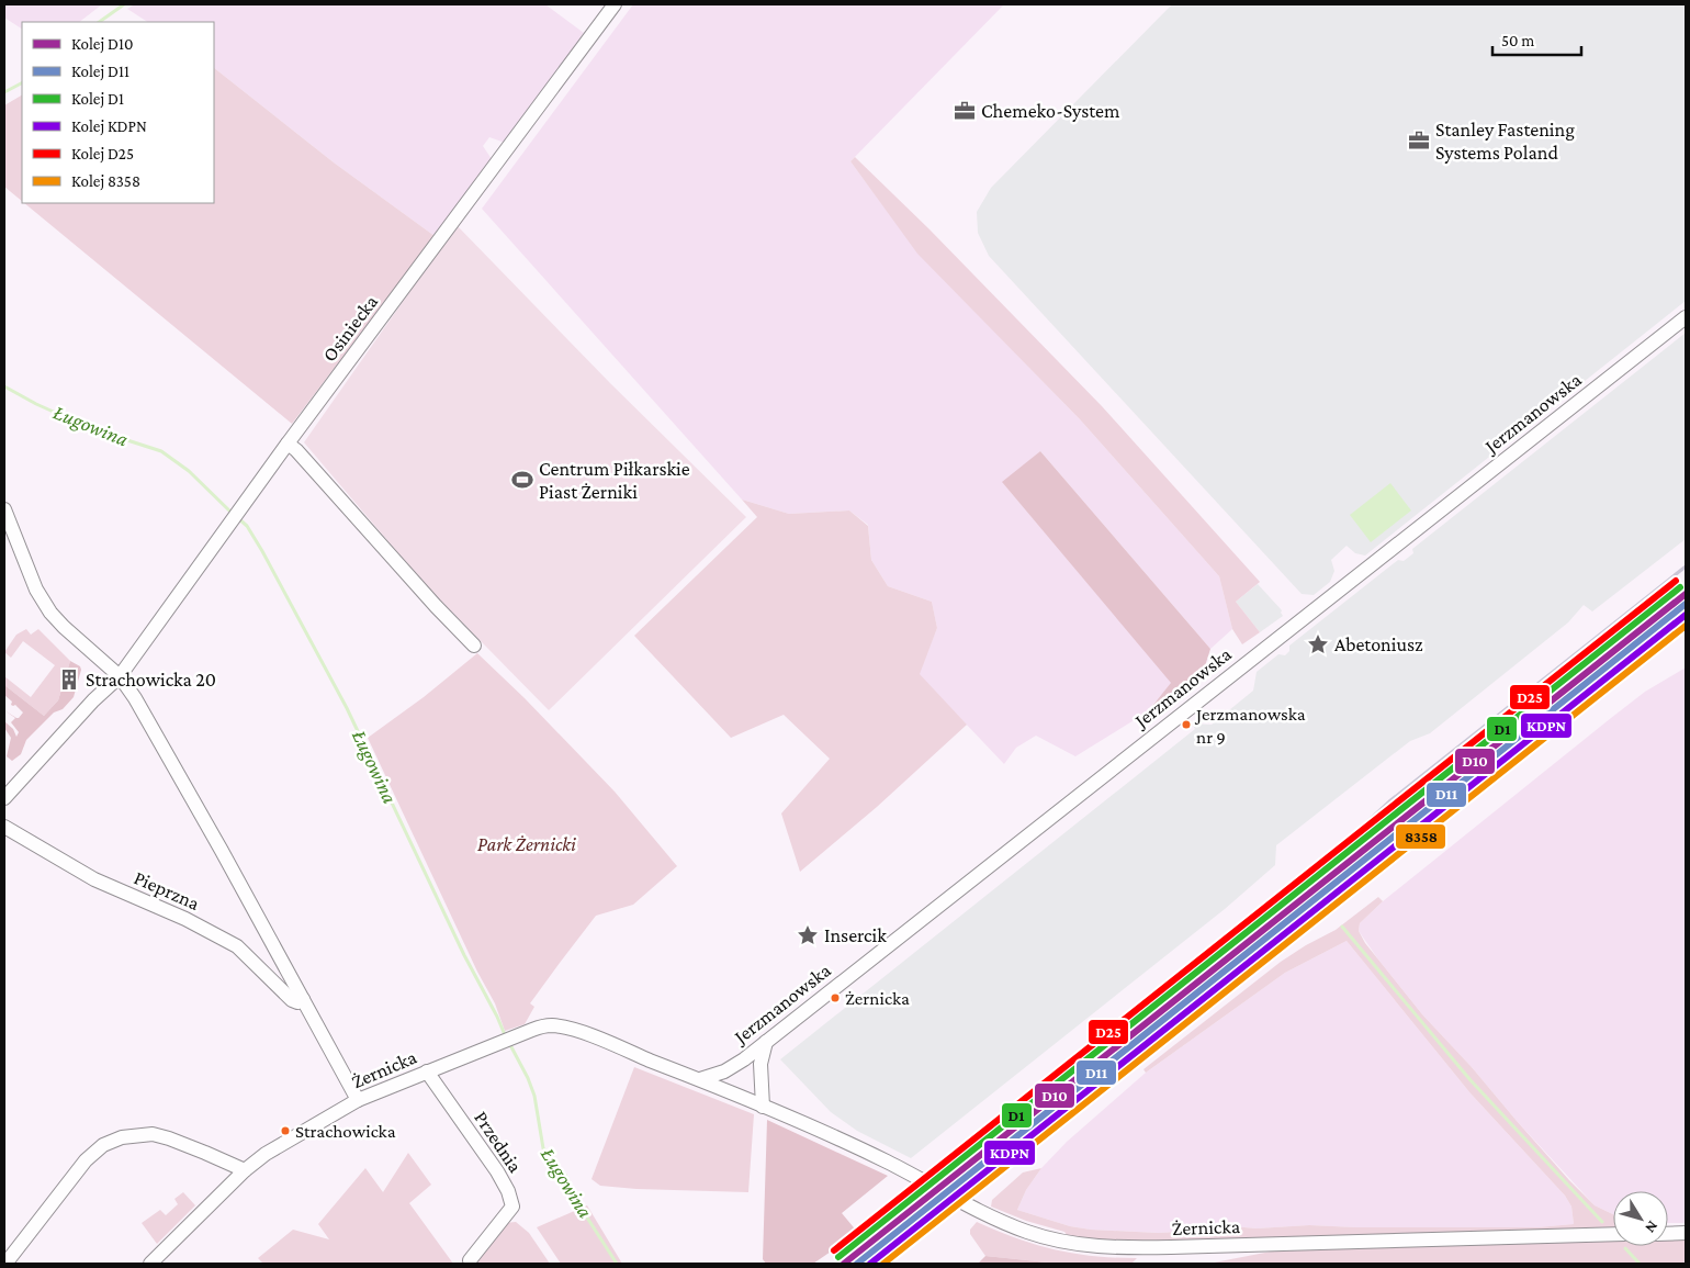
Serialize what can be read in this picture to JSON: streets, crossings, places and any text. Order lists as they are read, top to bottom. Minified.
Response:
{"streets":{"street":["Osiniecka","Jerzmanowska","Pieprzna","Żernicka","Przednia"]},"crossings":[["Jerzmanowska","Żernicka"],["Żernicka","Przednia"]],"water":["Ługowina"],"parks":["Park Żernicki"],"places":{"office":["Chemeko-System","Stanley Fastening Systems Poland"],"sports":["Centrum Piłkarskie Piast Żerniki"],"place":["Abetoniusz","Insercik"],"building":["Strachowicka 20"],"other":["Jerzmanowska nr 9","Żernicka","Strachowicka"]},"lines":["rail line D25","rail line D1","rail line D10","rail line D11","rail line KDPN","rail line 8358"],"legend":["Kolej D10","Kolej D11","Kolej D1","Kolej KDPN","Kolej D25","Kolej 8358"],"scale_bar":"50 m","north":"bottom right"}
